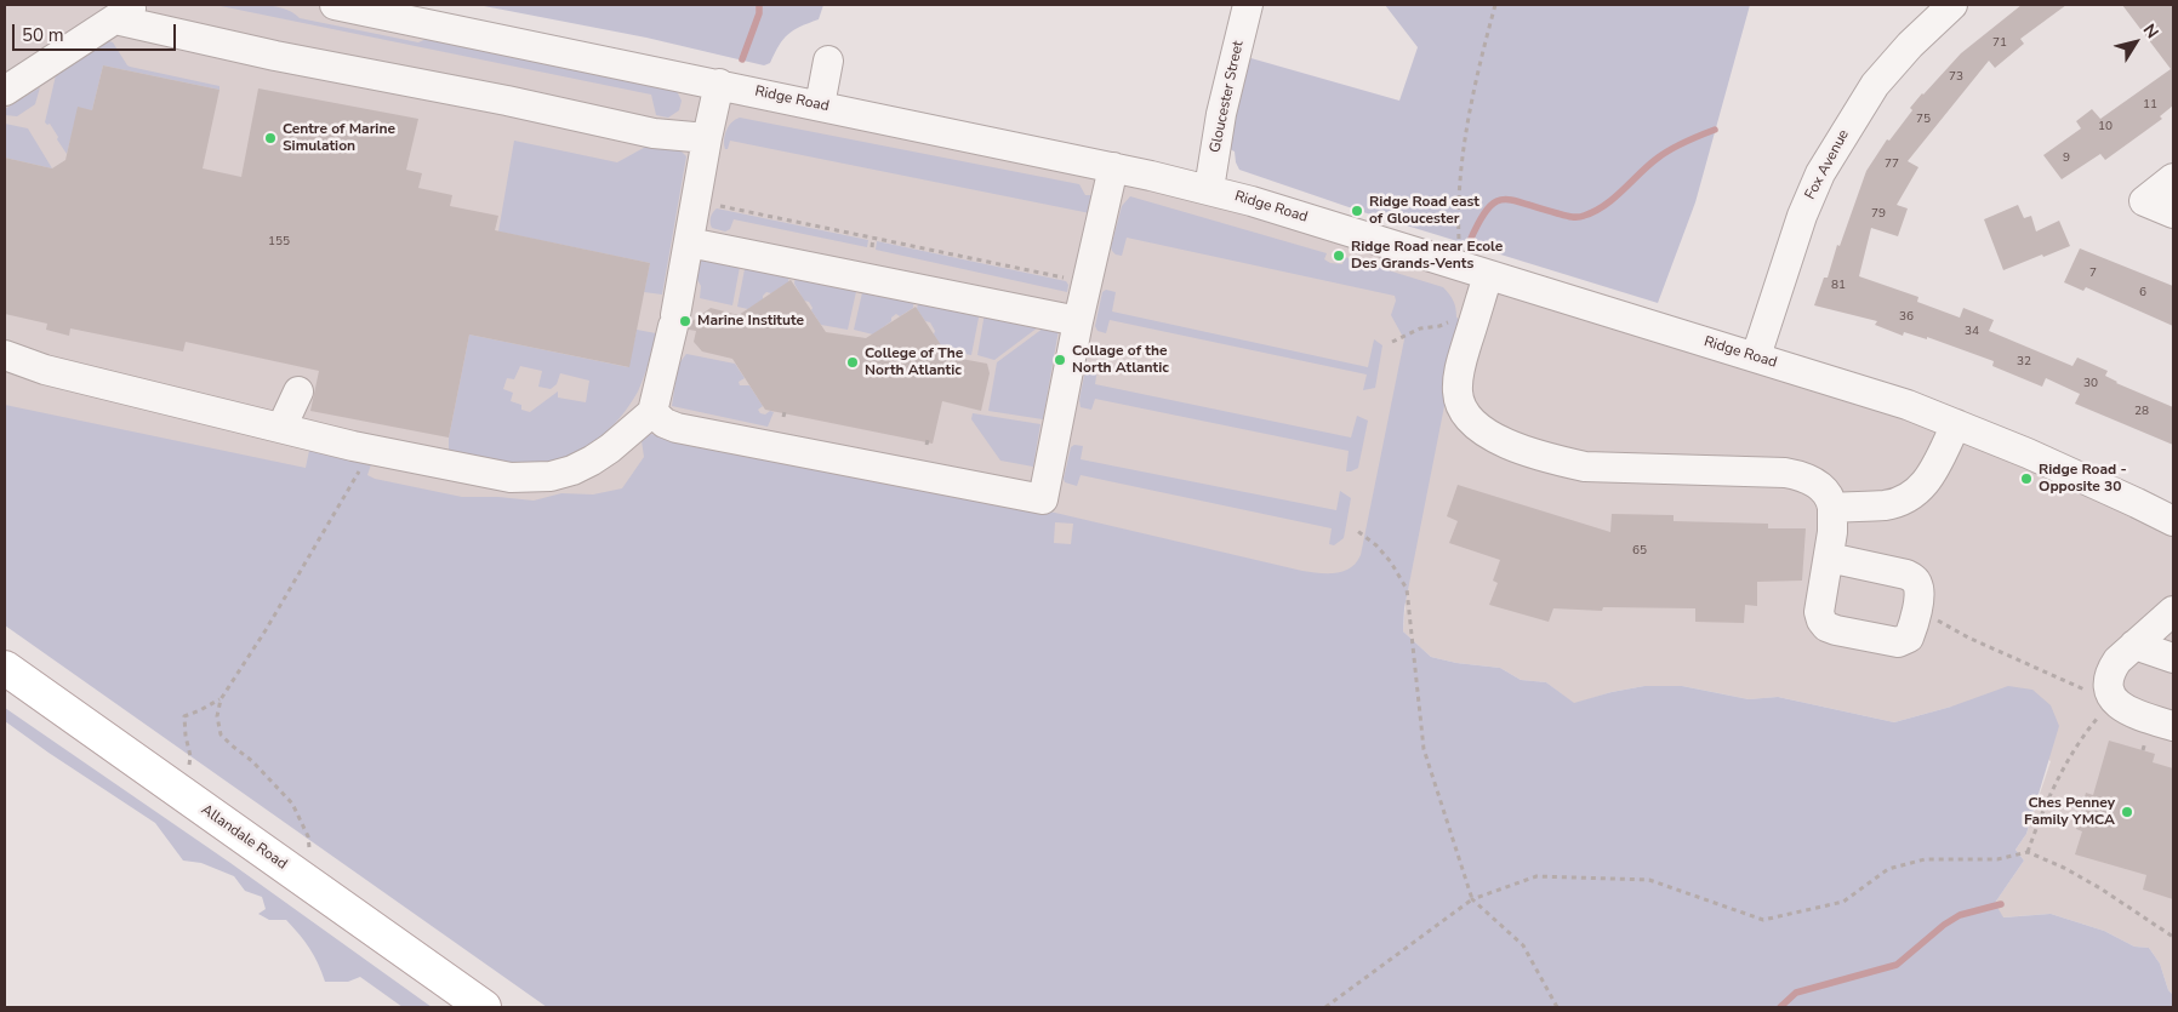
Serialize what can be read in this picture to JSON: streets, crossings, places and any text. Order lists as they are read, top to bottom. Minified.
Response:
{"streets":{"main road":["Allandale Road"],"street":["Gloucester Street","Ridge Road","Fox Avenue"]},"crossings":[["Gloucester Street","Ridge Road"],["Ridge Road","Fox Avenue"]],"places":["Centre of Marine Simulation","Ridge Road east of Gloucester","Ridge Road near Ecole Des Grands-Vents","Marine Institute","Collage of the North Atlantic","College of The North Atlantic","Ridge Road - Opposite 30","Ches Penney Family YMCA"],"house_numbers":["71","73","11","75","10","9","77","79","155","7","81","6","36","34","32","30","28","65"],"scale_bar":"50 m","north":"top right"}
